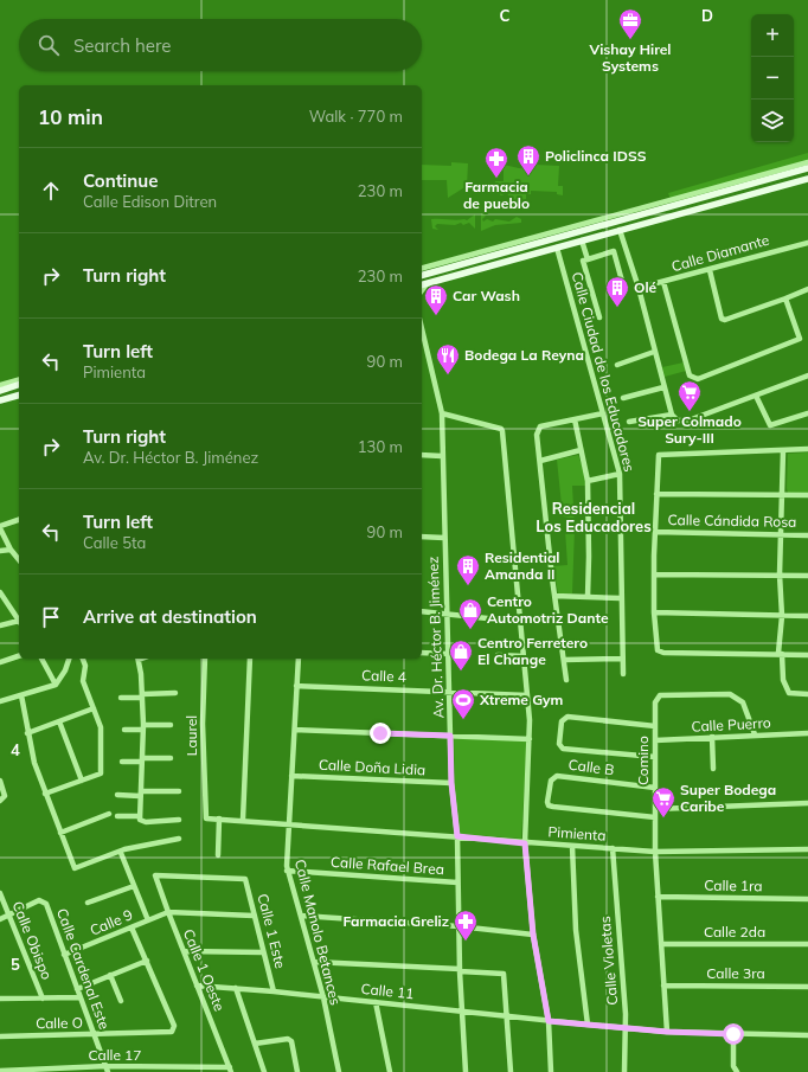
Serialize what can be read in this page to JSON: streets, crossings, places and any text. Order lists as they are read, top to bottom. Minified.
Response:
{"streets":{"street":["Calle Diamante","Calle Ciudad de los Educadores","Calle Cándida Rosa","Av. Dr. Héctor B. Jiménez","Calle 4","Calle Puerro","Laurel","Comino","Calle Doña Lidia","Calle B","Pimienta","Calle Rafael Brea","Calle 1ra","Calle 9","Calle 1 Este","Calle Manolo Betances","Calle 2da","Calle Obispo","Calle Violetas","Calle Cardenal Este","Calle 1 Oeste","Calle 3ra","Calle 11","Calle O","Calle 17"]},"crossings":[["Av. Dr. Héctor B. Jiménez","Calle 4"],["Av. Dr. Héctor B. Jiménez","Calle Doña Lidia"],["Av. Dr. Héctor B. Jiménez","Pimienta"],["Av. Dr. Héctor B. Jiménez","Calle Rafael Brea"],["Av. Dr. Héctor B. Jiménez","Calle 11"],["Calle 4","Calle Manolo Betances"],["Calle Puerro","Comino"],["Laurel","Pimienta"],["Comino","Calle B"],["Comino","Pimienta"],["Comino","Calle 1ra"],["Comino","Calle 2da"],["Comino","Calle 3ra"],["Comino","Calle 11"],["Calle Doña Lidia","Calle Manolo Betances"],["Pimienta","Calle Manolo Betances"],["Pimienta","Calle Violetas"],["Calle Rafael Brea","Calle Manolo Betances"],["Calle 9","Calle Cardenal Este"],["Calle 9","Calle 1 Oeste"],["Calle 1 Este","Calle 1 Oeste"],["Calle 1 Este","Calle 11"],["Calle Manolo Betances","Calle 11"],["Calle Obispo","Calle Cardenal Este"],["Calle Violetas","Calle 11"],["Calle Cardenal Este","Calle O"],["Calle Cardenal Este","Calle 17"],["Calle 1 Oeste","Calle 11"],["Calle 1 Oeste","Calle 17"]],"districts":["Residencial Los Educadores"],"places":{"office":["Vishay Hirel Systems"],"building":["Policlinca IDSS","Olé","Car Wash","Residential Amanda II"],"pharmacy":["Farmacia de pueblo","Farmacia Greliz"],"restaurant":["Bodega La Reyna"],"supermarket":["Super Colmado Sury-III","Super Bodega Caribe"],"shop":["Centro Automotriz Dante","Centro Ferretero El Change"],"sports":["Xtreme Gym"]},"page":{"map_buttons":["+","−"],"search":"Search here","heading":["10 min","Walk · 770 m"],"list":[["Continue","Calle Edison Ditren","230 m"],["Turn right","230 m"],["Turn left","Pimienta","90 m"],["Turn right","Av. Dr. Héctor B. Jiménez","130 m"],["Turn left","Calle 5ta","90 m"],"Arrive at destination"]},"grid":{"columns":["C","D"],"rows":["4","5"]}}
